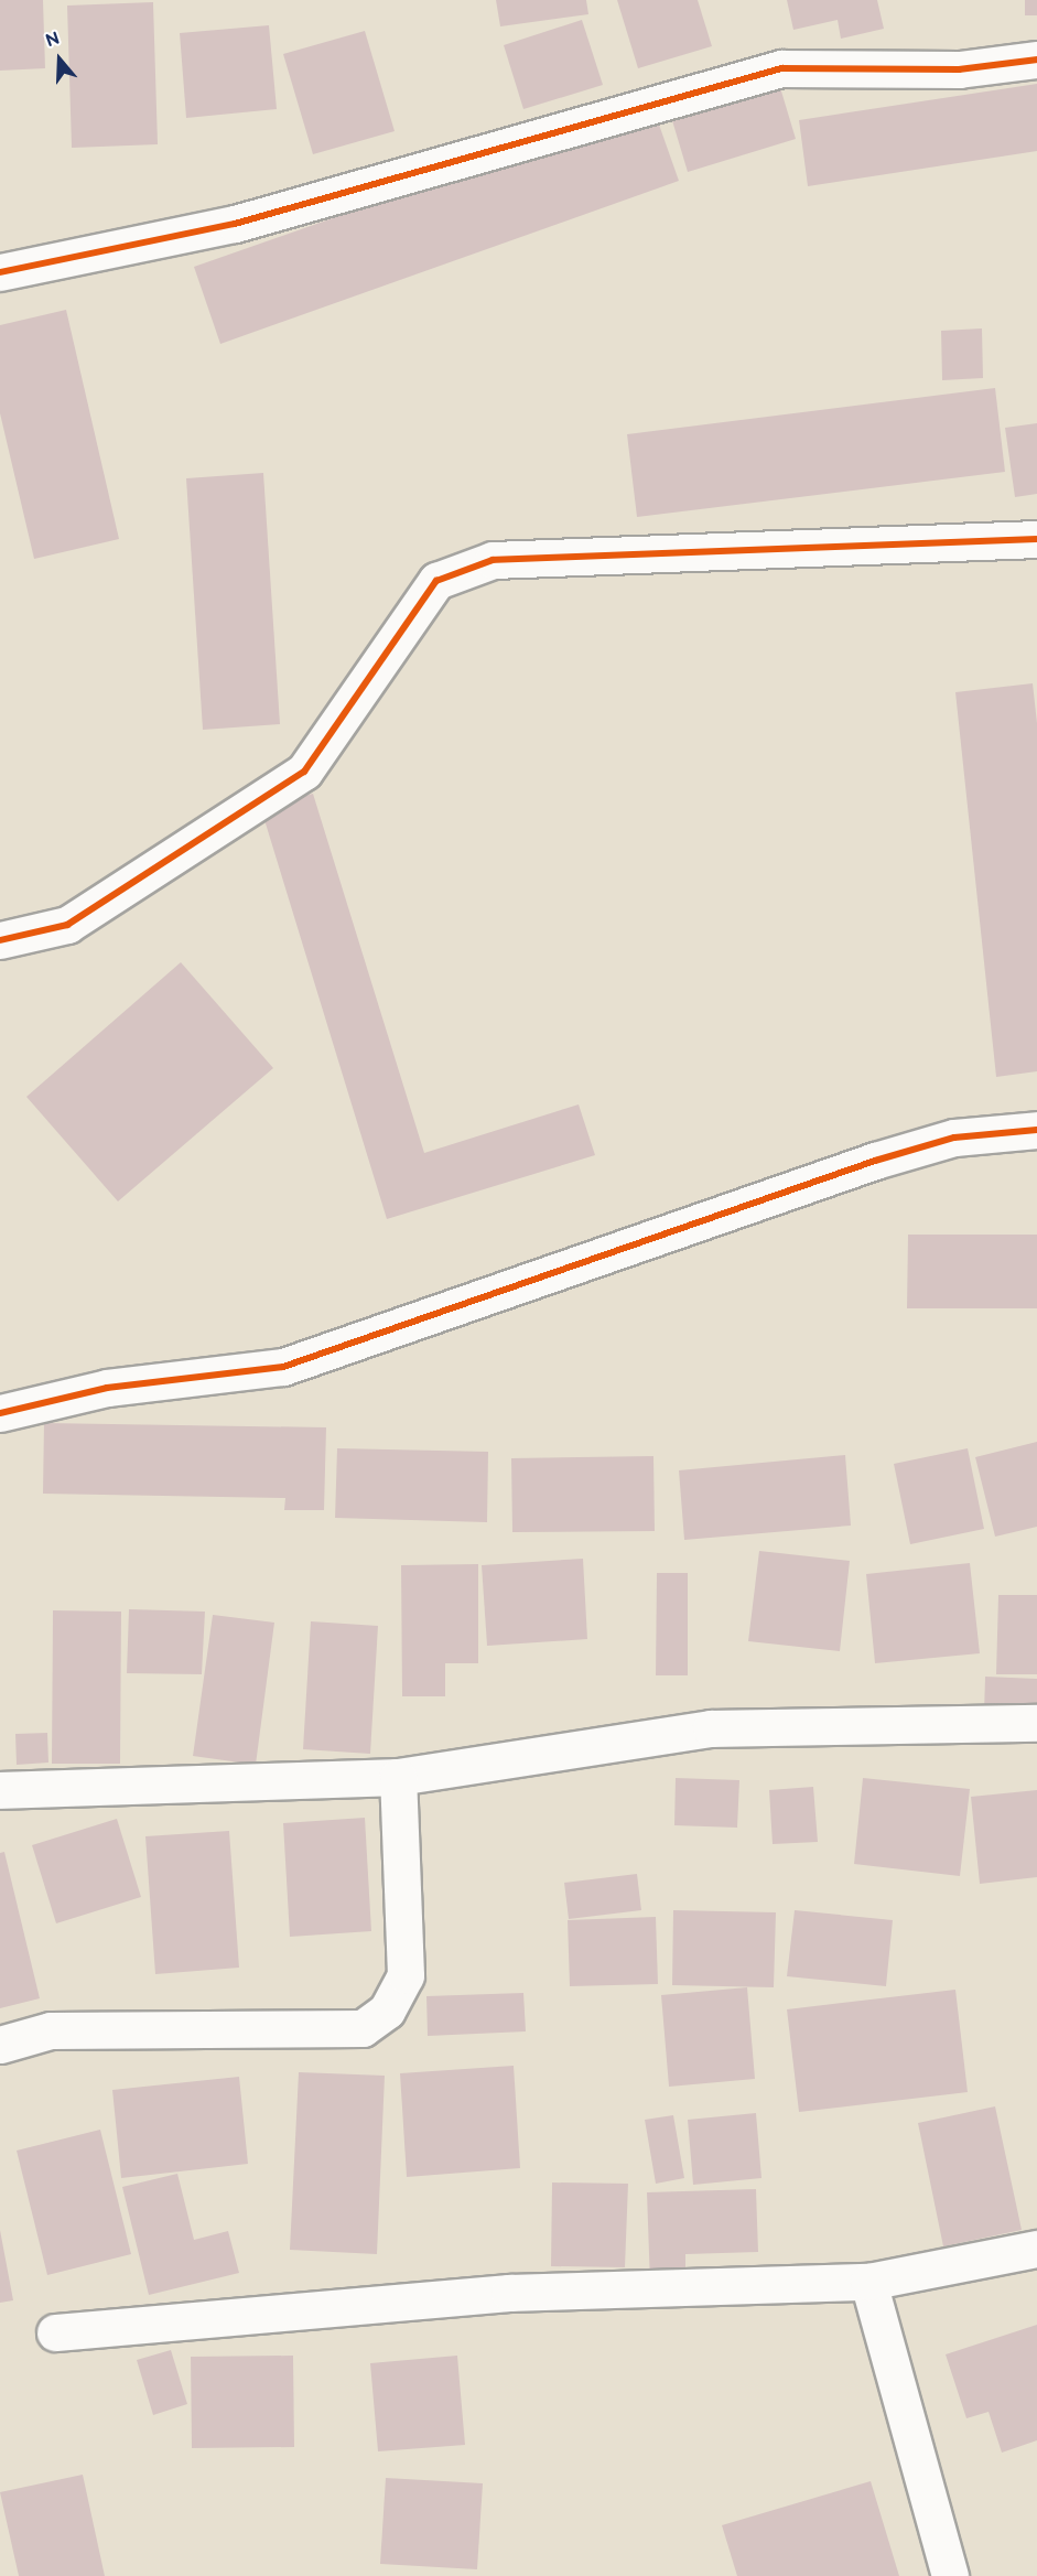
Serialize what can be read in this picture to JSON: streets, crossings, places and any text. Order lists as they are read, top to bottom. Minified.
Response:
{"north":"top"}
